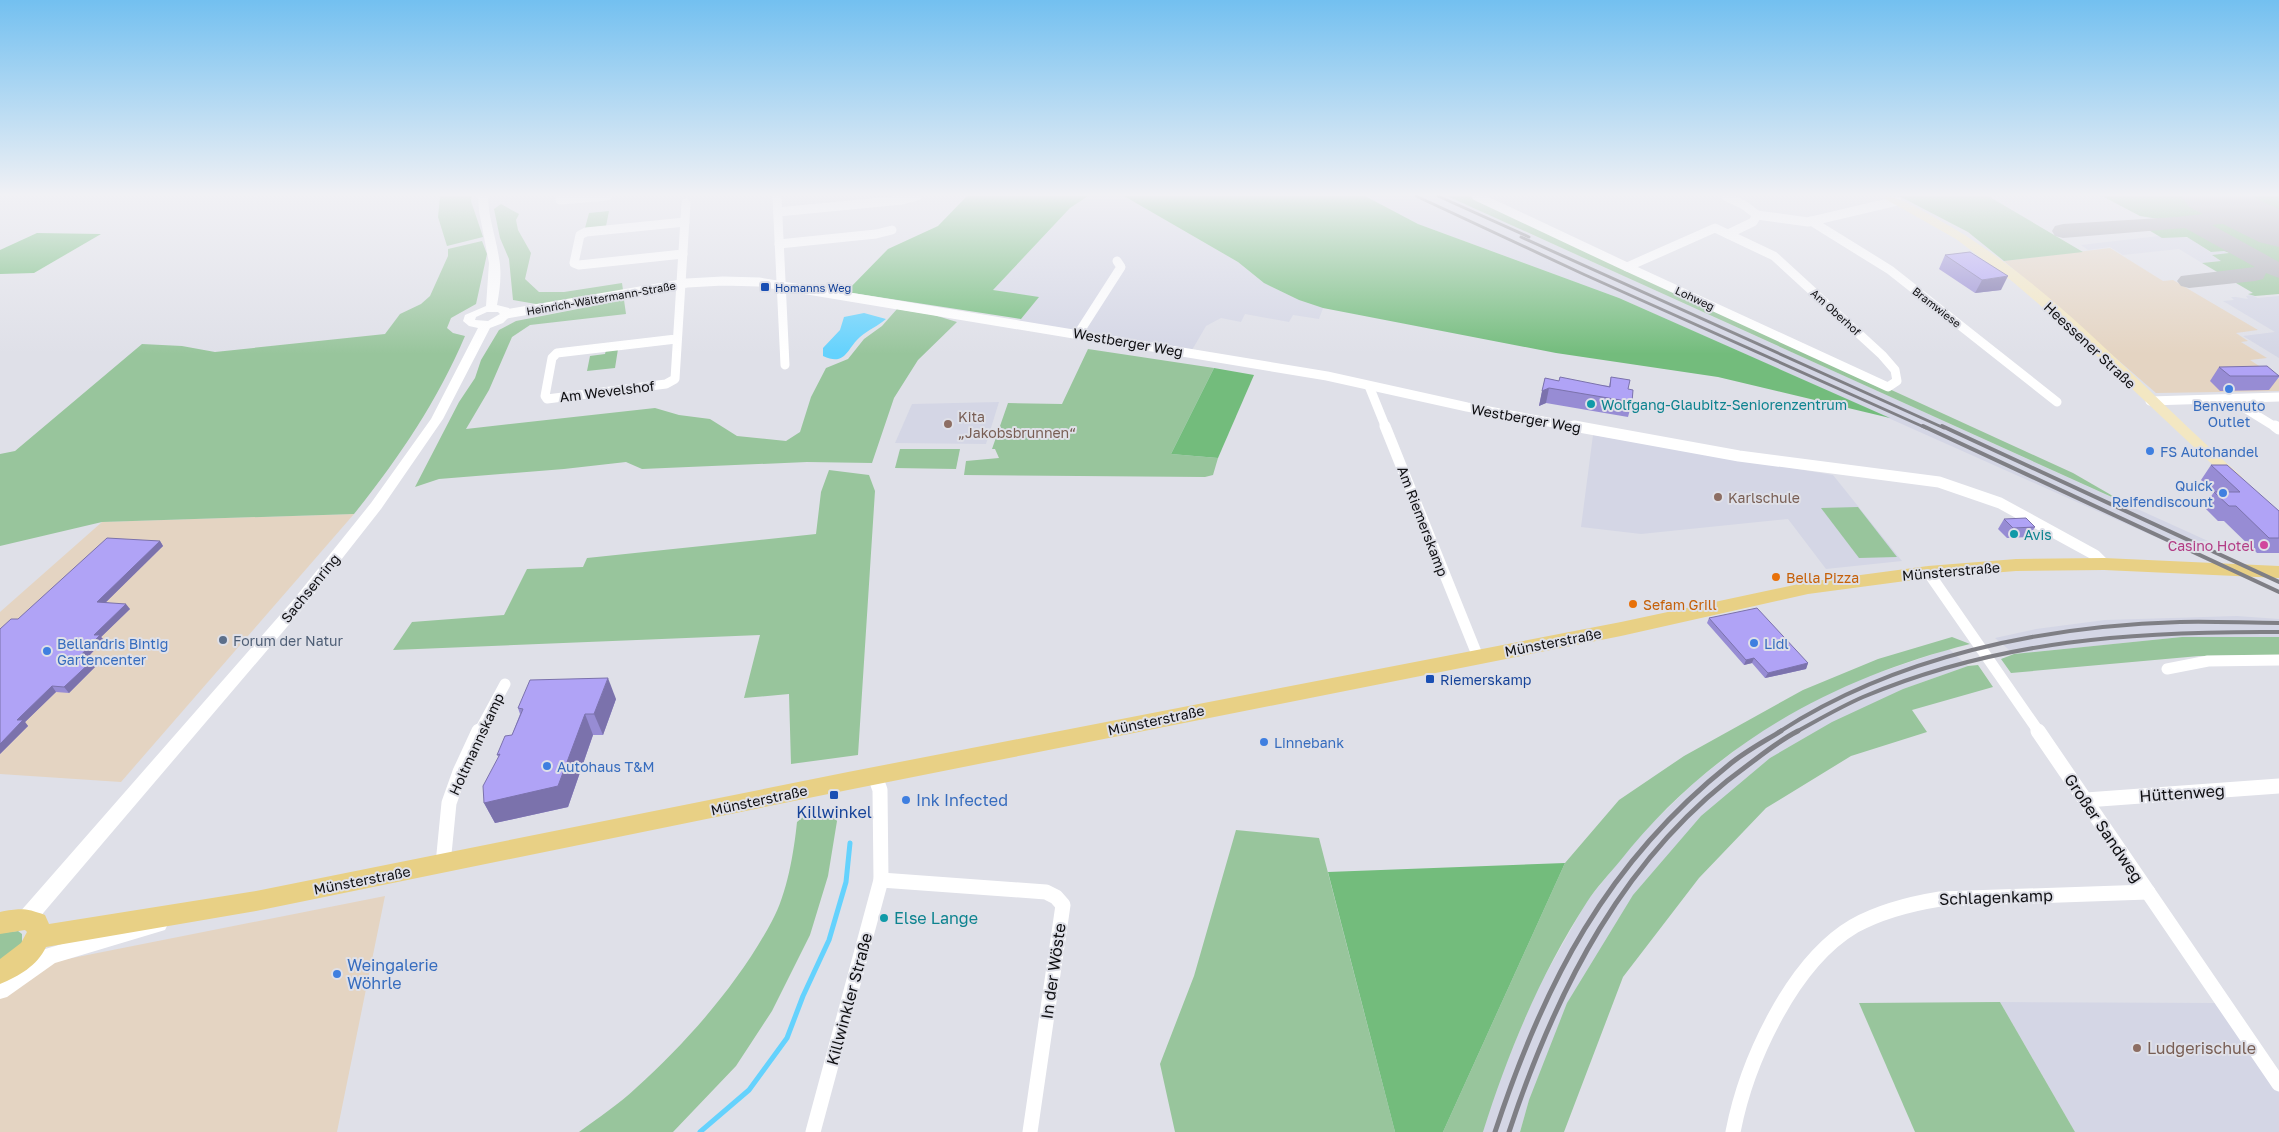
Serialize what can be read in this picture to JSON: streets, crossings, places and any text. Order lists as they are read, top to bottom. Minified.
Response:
{"streets":{"main road":["Heessener Straße","Münsterstraße"],"street":["Heinrich-Wältermann-Straße","Lohweg","Bramwiese","Am Oberhof","Westberger Weg","Am Wevelshof","Am Riemerskamp","Sachsenring","Holtmannskamp","Hüttenweg","Großer Sandweg","Schlagenkamp","In der Wöste","Killwinkler Straße"]},"crossings":[["Heinrich-Wältermann-Straße","Westberger Weg"],["Heinrich-Wältermann-Straße","Am Wevelshof"],["Lohweg","Am Oberhof"],["Westberger Weg","Am Riemerskamp"],["Westberger Weg","Münsterstraße"],["Am Riemerskamp","Münsterstraße"],["Münsterstraße","Sachsenring"],["Münsterstraße","Holtmannskamp"],["Münsterstraße","Großer Sandweg"],["Münsterstraße","Killwinkler Straße"],["Hüttenweg","Großer Sandweg"],["Großer Sandweg","Schlagenkamp"],["In der Wöste","Killwinkler Straße"]],"places":{"transit":["Homanns Weg","Riemerskamp","Killwinkel"],"other":["Benvenuto Outlet","Wolfgang-Glaubitz-Seniorenzentrum","Kita „Jakobsbrunnen“","FS Autohandel","Quick Reifendiscount","Karlschule","Avis","Casino Hotel","Bella Pizza","Sefam Grill","Forum der Natur","Lidl","Bellandris Bintig Gartencenter","Linnebank","Autohaus T&M","Ink Infected","Else Lange","Weingalerie Wöhrle","Ludgerischule"]}}
